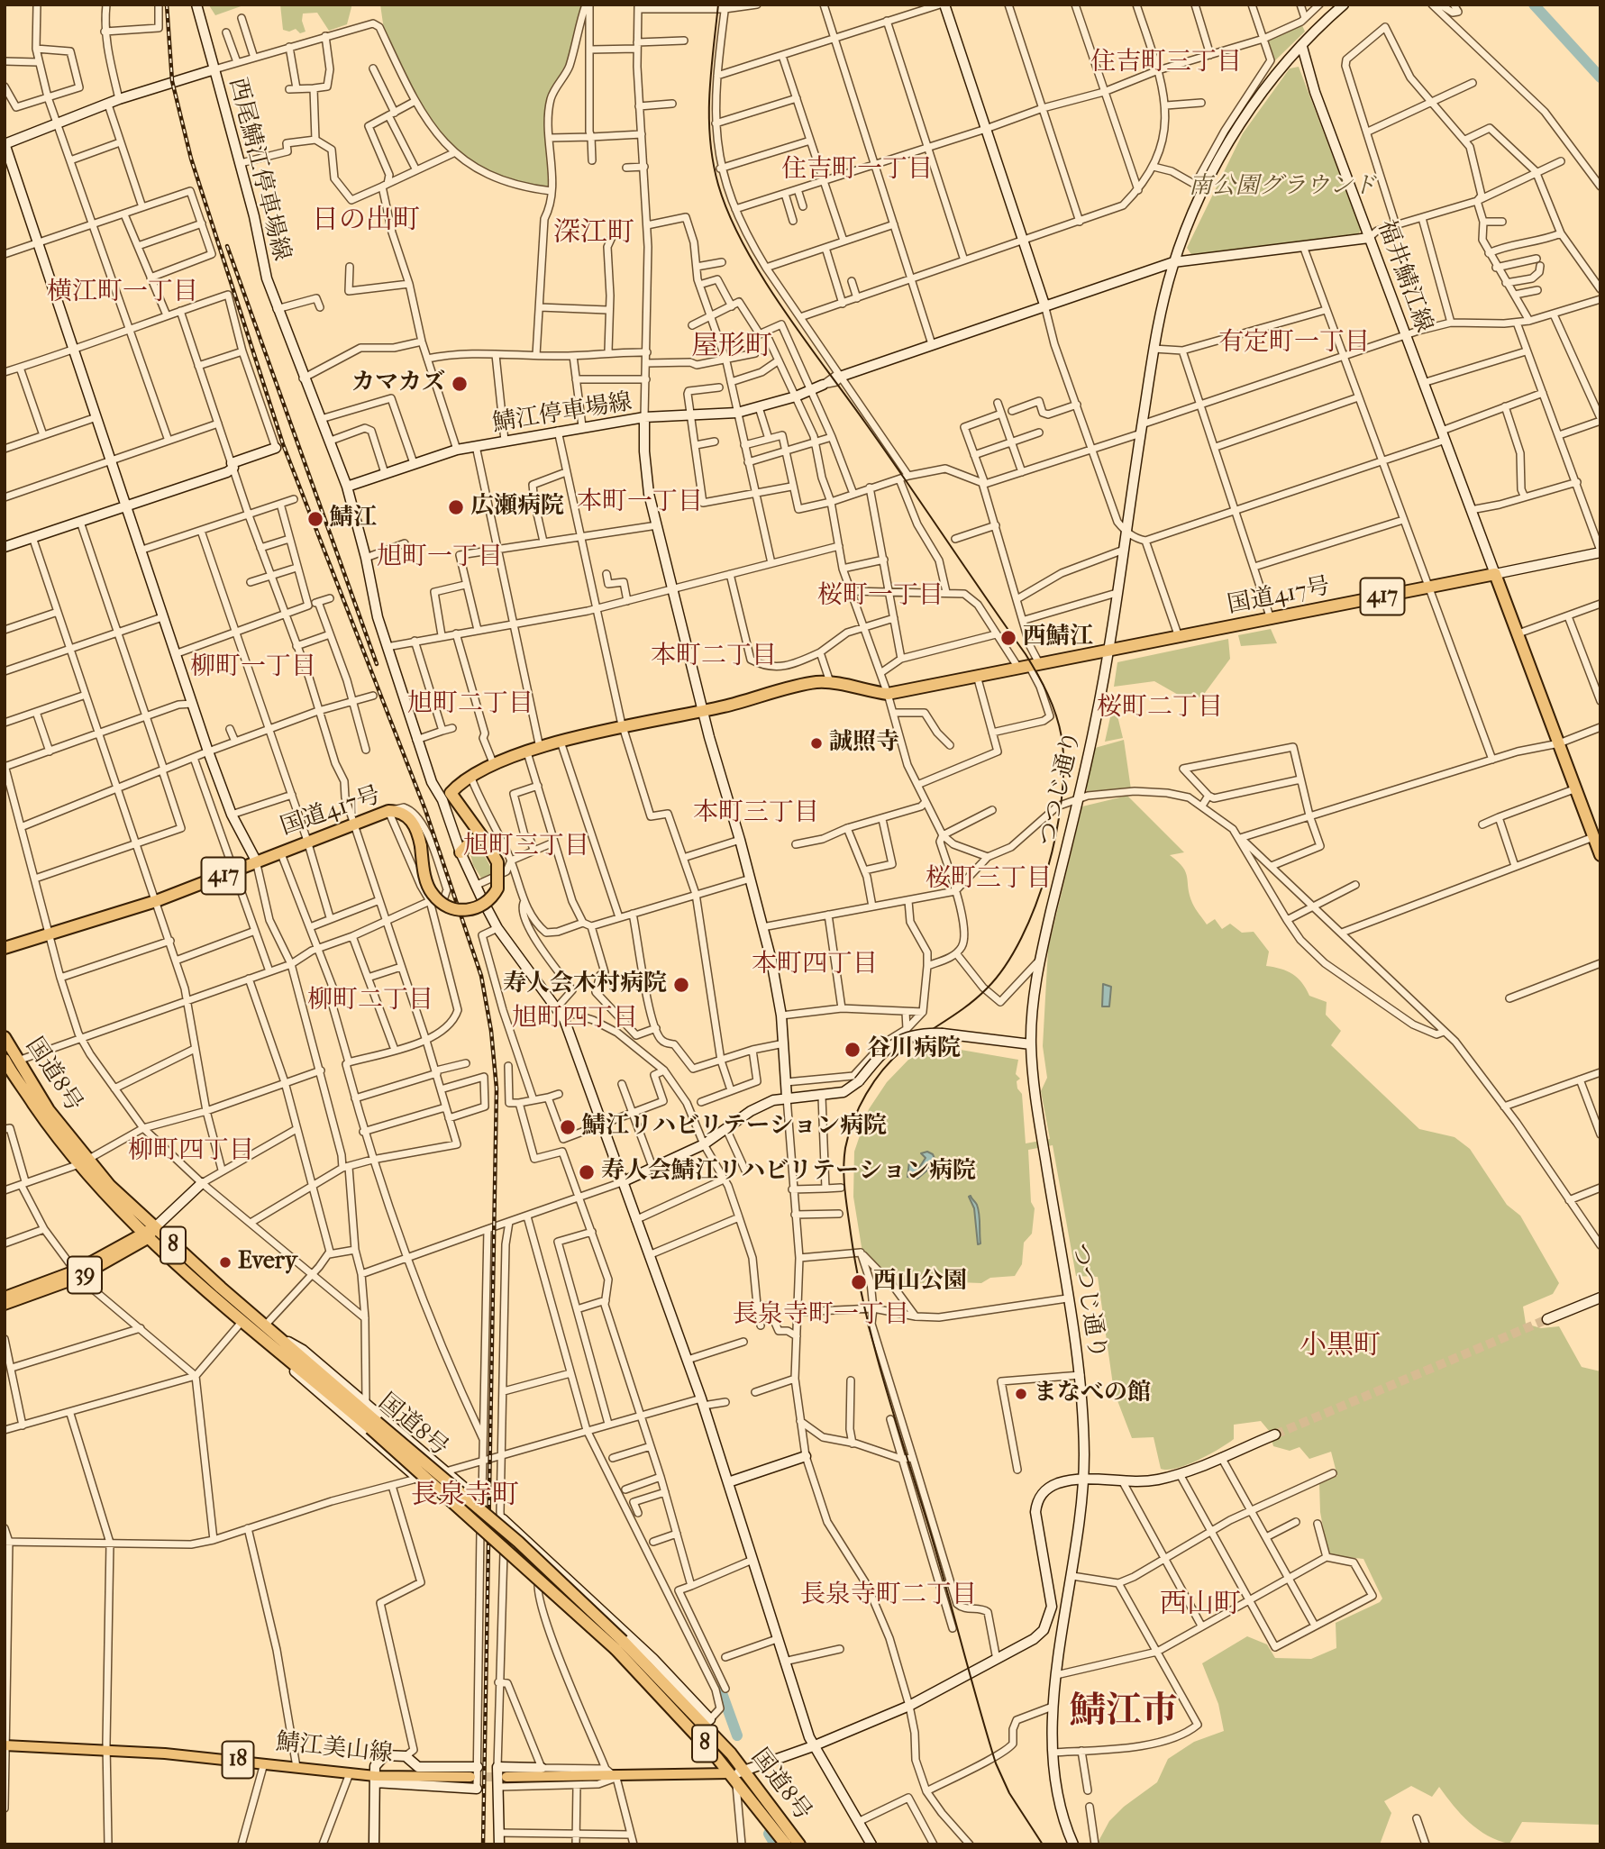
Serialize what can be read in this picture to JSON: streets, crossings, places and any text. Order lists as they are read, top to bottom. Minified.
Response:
{"streets":{"highway":["国道417号","417","国道8号","8"],"main road":["39","鯖江美山線","18"],"street":["西尾鯖江停車場線","福井鯖江線","鯖江停車場線","つつじ通り"]},"crossings":[["西尾鯖江停車場線","鯖江停車場線"],["西尾鯖江停車場線","国道417号"],["福井鯖江線","国道417号"],["福井鯖江線","つつじ通り"],["鯖江停車場線","国道417号"],["国道417号","つつじ通り"],["国道8号","39"]],"districts":["住吉町三丁目","住吉町一丁目","日の出町","深江町","横江町一丁目","有定町一丁目","屋形町","本町一丁目","旭町一丁目","桜町一丁目","本町二丁目","柳町一丁目","旭町二丁目","桜町二丁目","本町三丁目","旭町三丁目","桜町三丁目","本町四丁目","柳町二丁目","旭町四丁目","柳町四丁目","長泉寺町一丁目","小黒町","長泉寺町","長泉寺町二丁目","西山町","鯖江市"],"parks":["南公園グラウンド"],"places":["カマカズ","広瀬病院","鯖江","西鯖江","誠照寺","寿人会木村病院","谷川病院","鯖江リハビリテーション病院","寿人会鯖江リハビリテーション病院","Every","西山公園","まなべの館"]}
